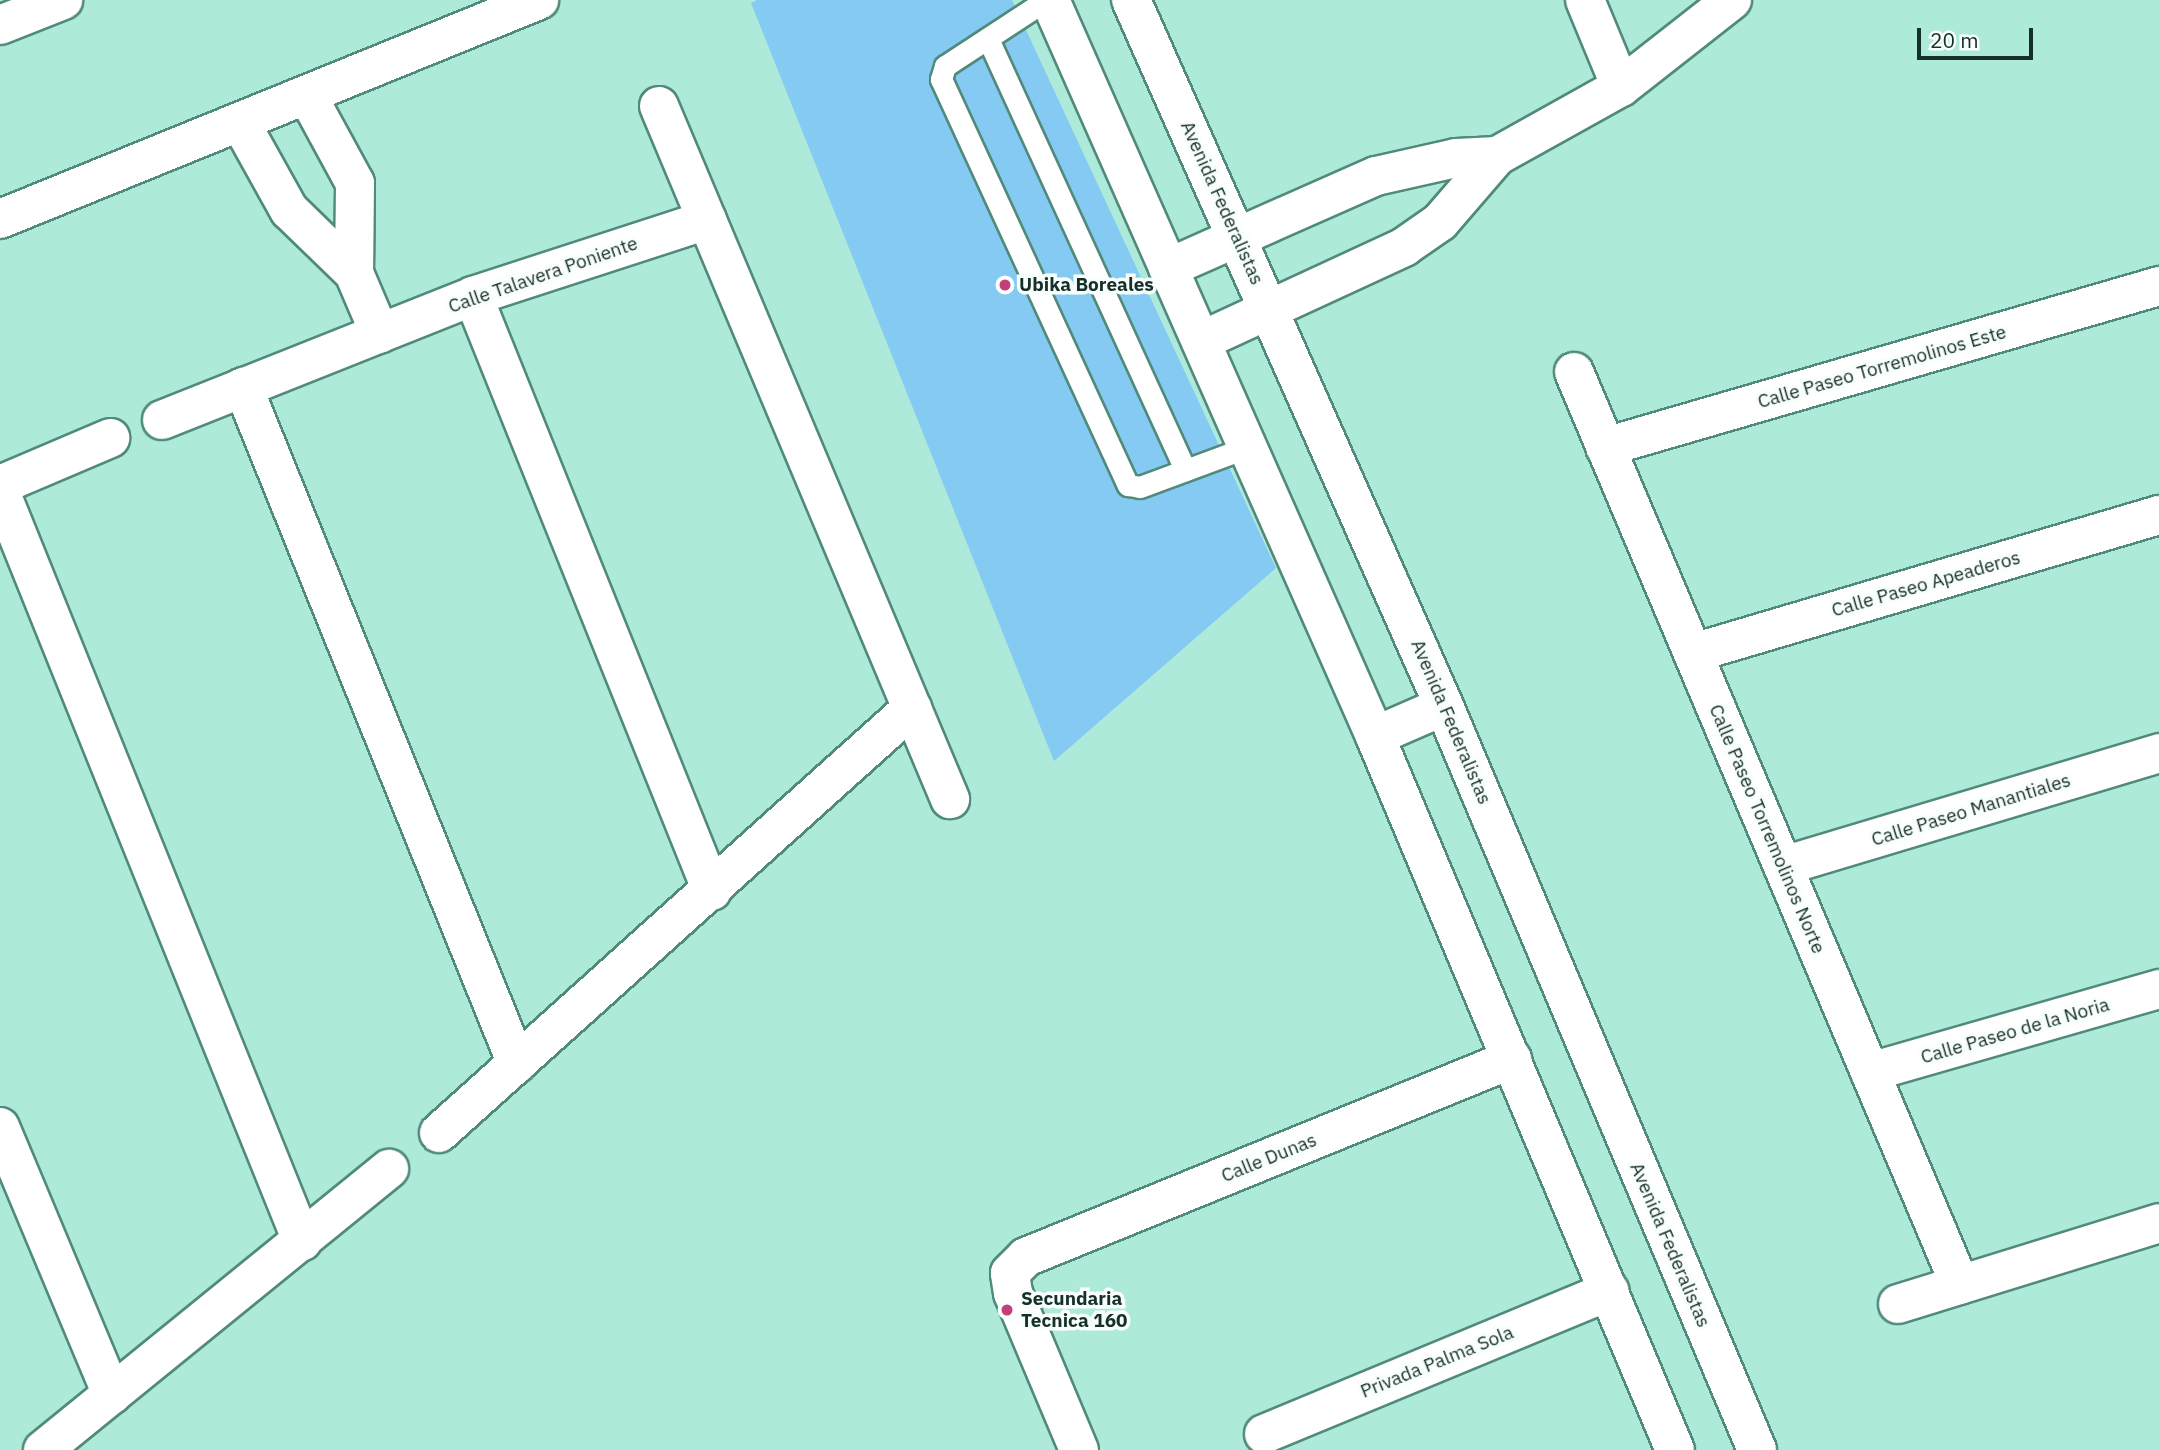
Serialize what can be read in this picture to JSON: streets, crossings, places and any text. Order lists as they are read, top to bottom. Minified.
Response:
{"streets":{"street":["Avenida Federalistas","Calle Talavera Poniente","Calle Paseo Torremolinos Este","Calle Paseo Apeaderos","Calle Paseo Manantiales","Calle Paseo Torremolinos Norte","Calle Paseo de la Noria","Calle Dunas","Privada Palma Sola"]},"crossings":[["Calle Paseo Torremolinos Este","Calle Paseo Torremolinos Norte"],["Calle Paseo Apeaderos","Calle Paseo Torremolinos Norte"],["Calle Paseo Manantiales","Calle Paseo Torremolinos Norte"],["Calle Paseo Torremolinos Norte","Calle Paseo de la Noria"]],"places":["Ubika Boreales","Secundaria Tecnica 160"],"scale_bar":"20 m"}
